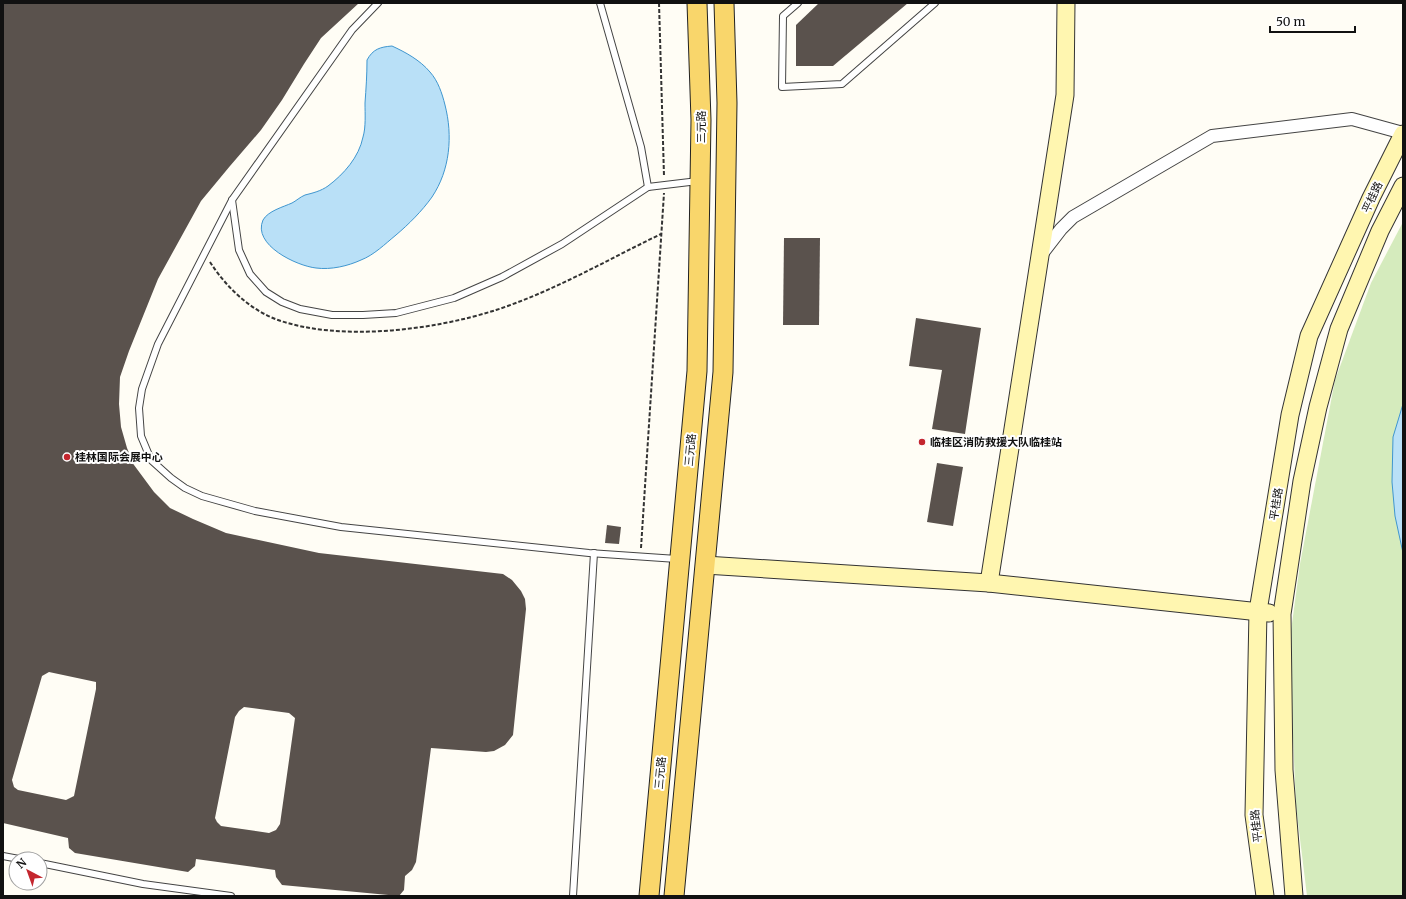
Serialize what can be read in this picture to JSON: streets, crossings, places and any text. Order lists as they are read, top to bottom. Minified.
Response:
{"streets":{"main road":["三元路","平桂路"]},"places":["临桂区消防救援大队临桂站","桂林国际会展中心"],"scale_bar":"50 m","north":"top left"}
